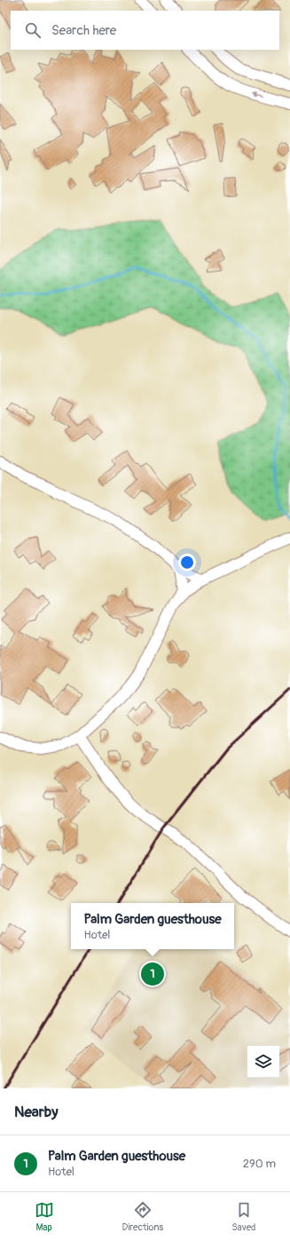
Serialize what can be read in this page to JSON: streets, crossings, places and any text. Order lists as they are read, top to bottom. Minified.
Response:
{"page":{"search":"Search here","popup":["Palm Garden guesthouse","Hotel"],"pins":"1","heading":"Nearby","list":[{"mark":"1","name":"Palm Garden guesthouse","note":"Hotel","value":"290 m"}],"nav":["Map","Directions","Saved"]}}
